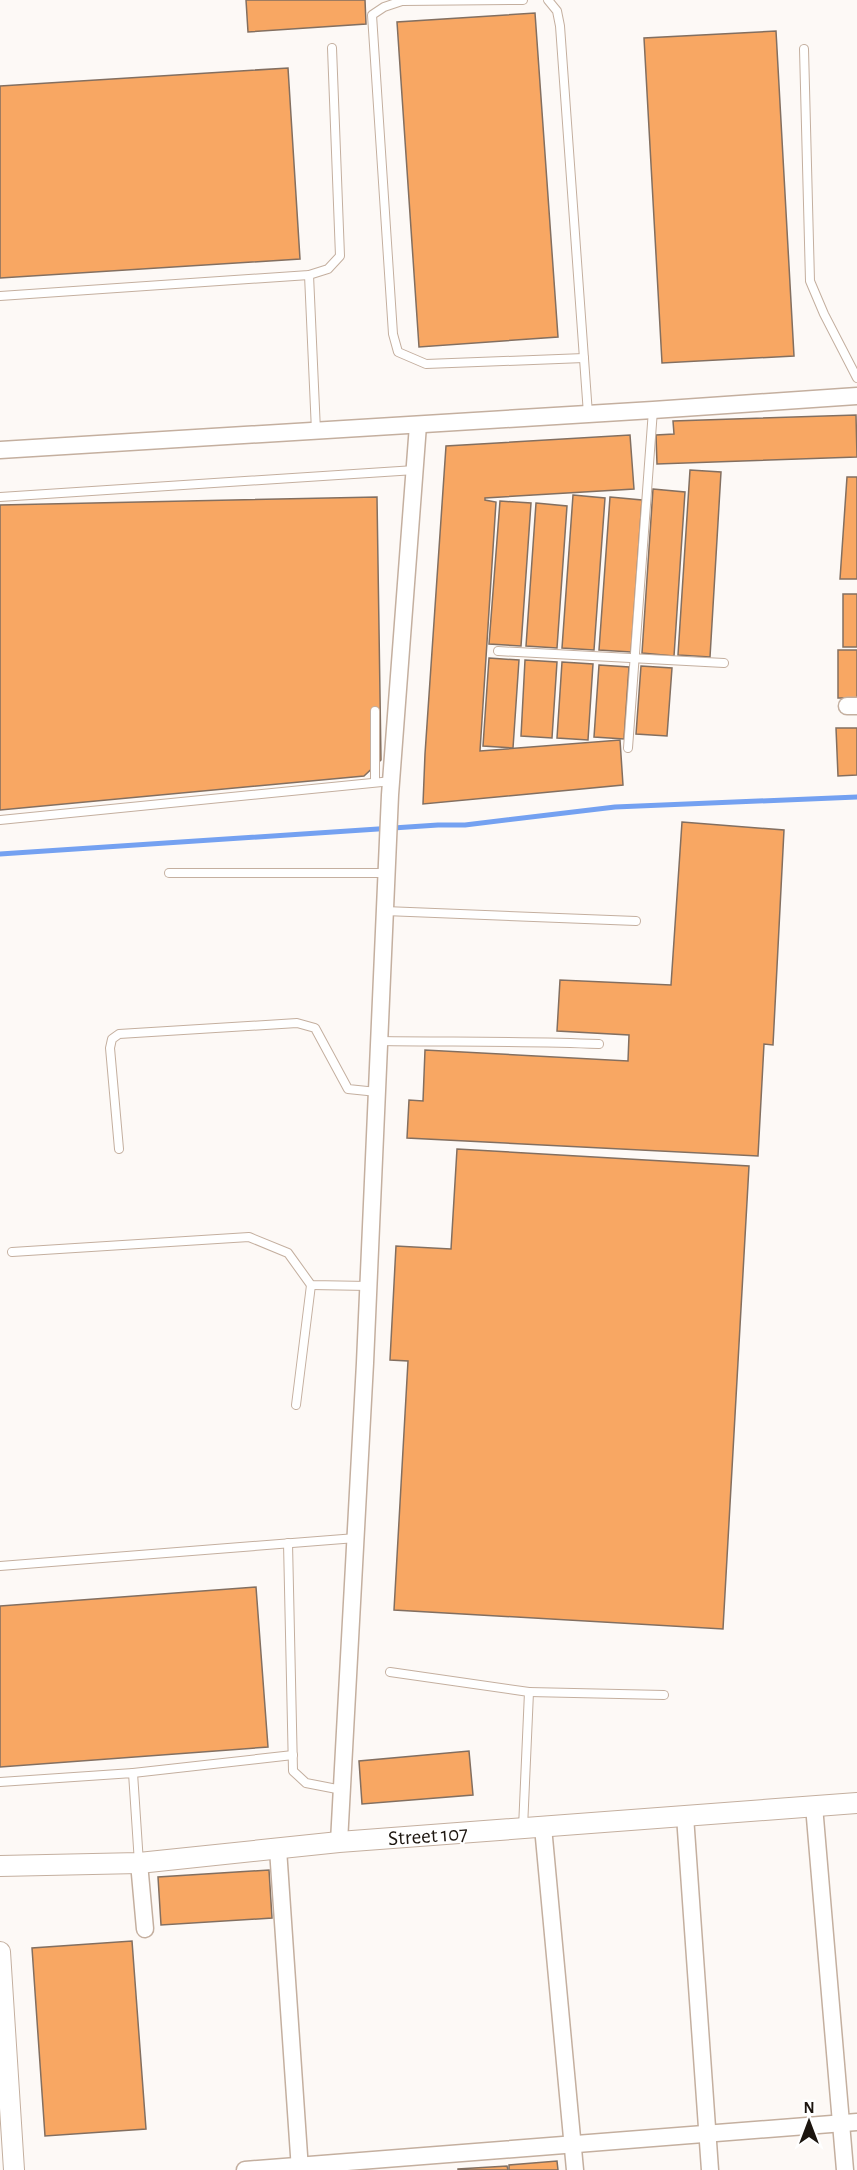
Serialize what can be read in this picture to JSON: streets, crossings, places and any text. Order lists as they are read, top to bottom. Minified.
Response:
{"streets":{"street":["Street 107"]},"north":"top"}
